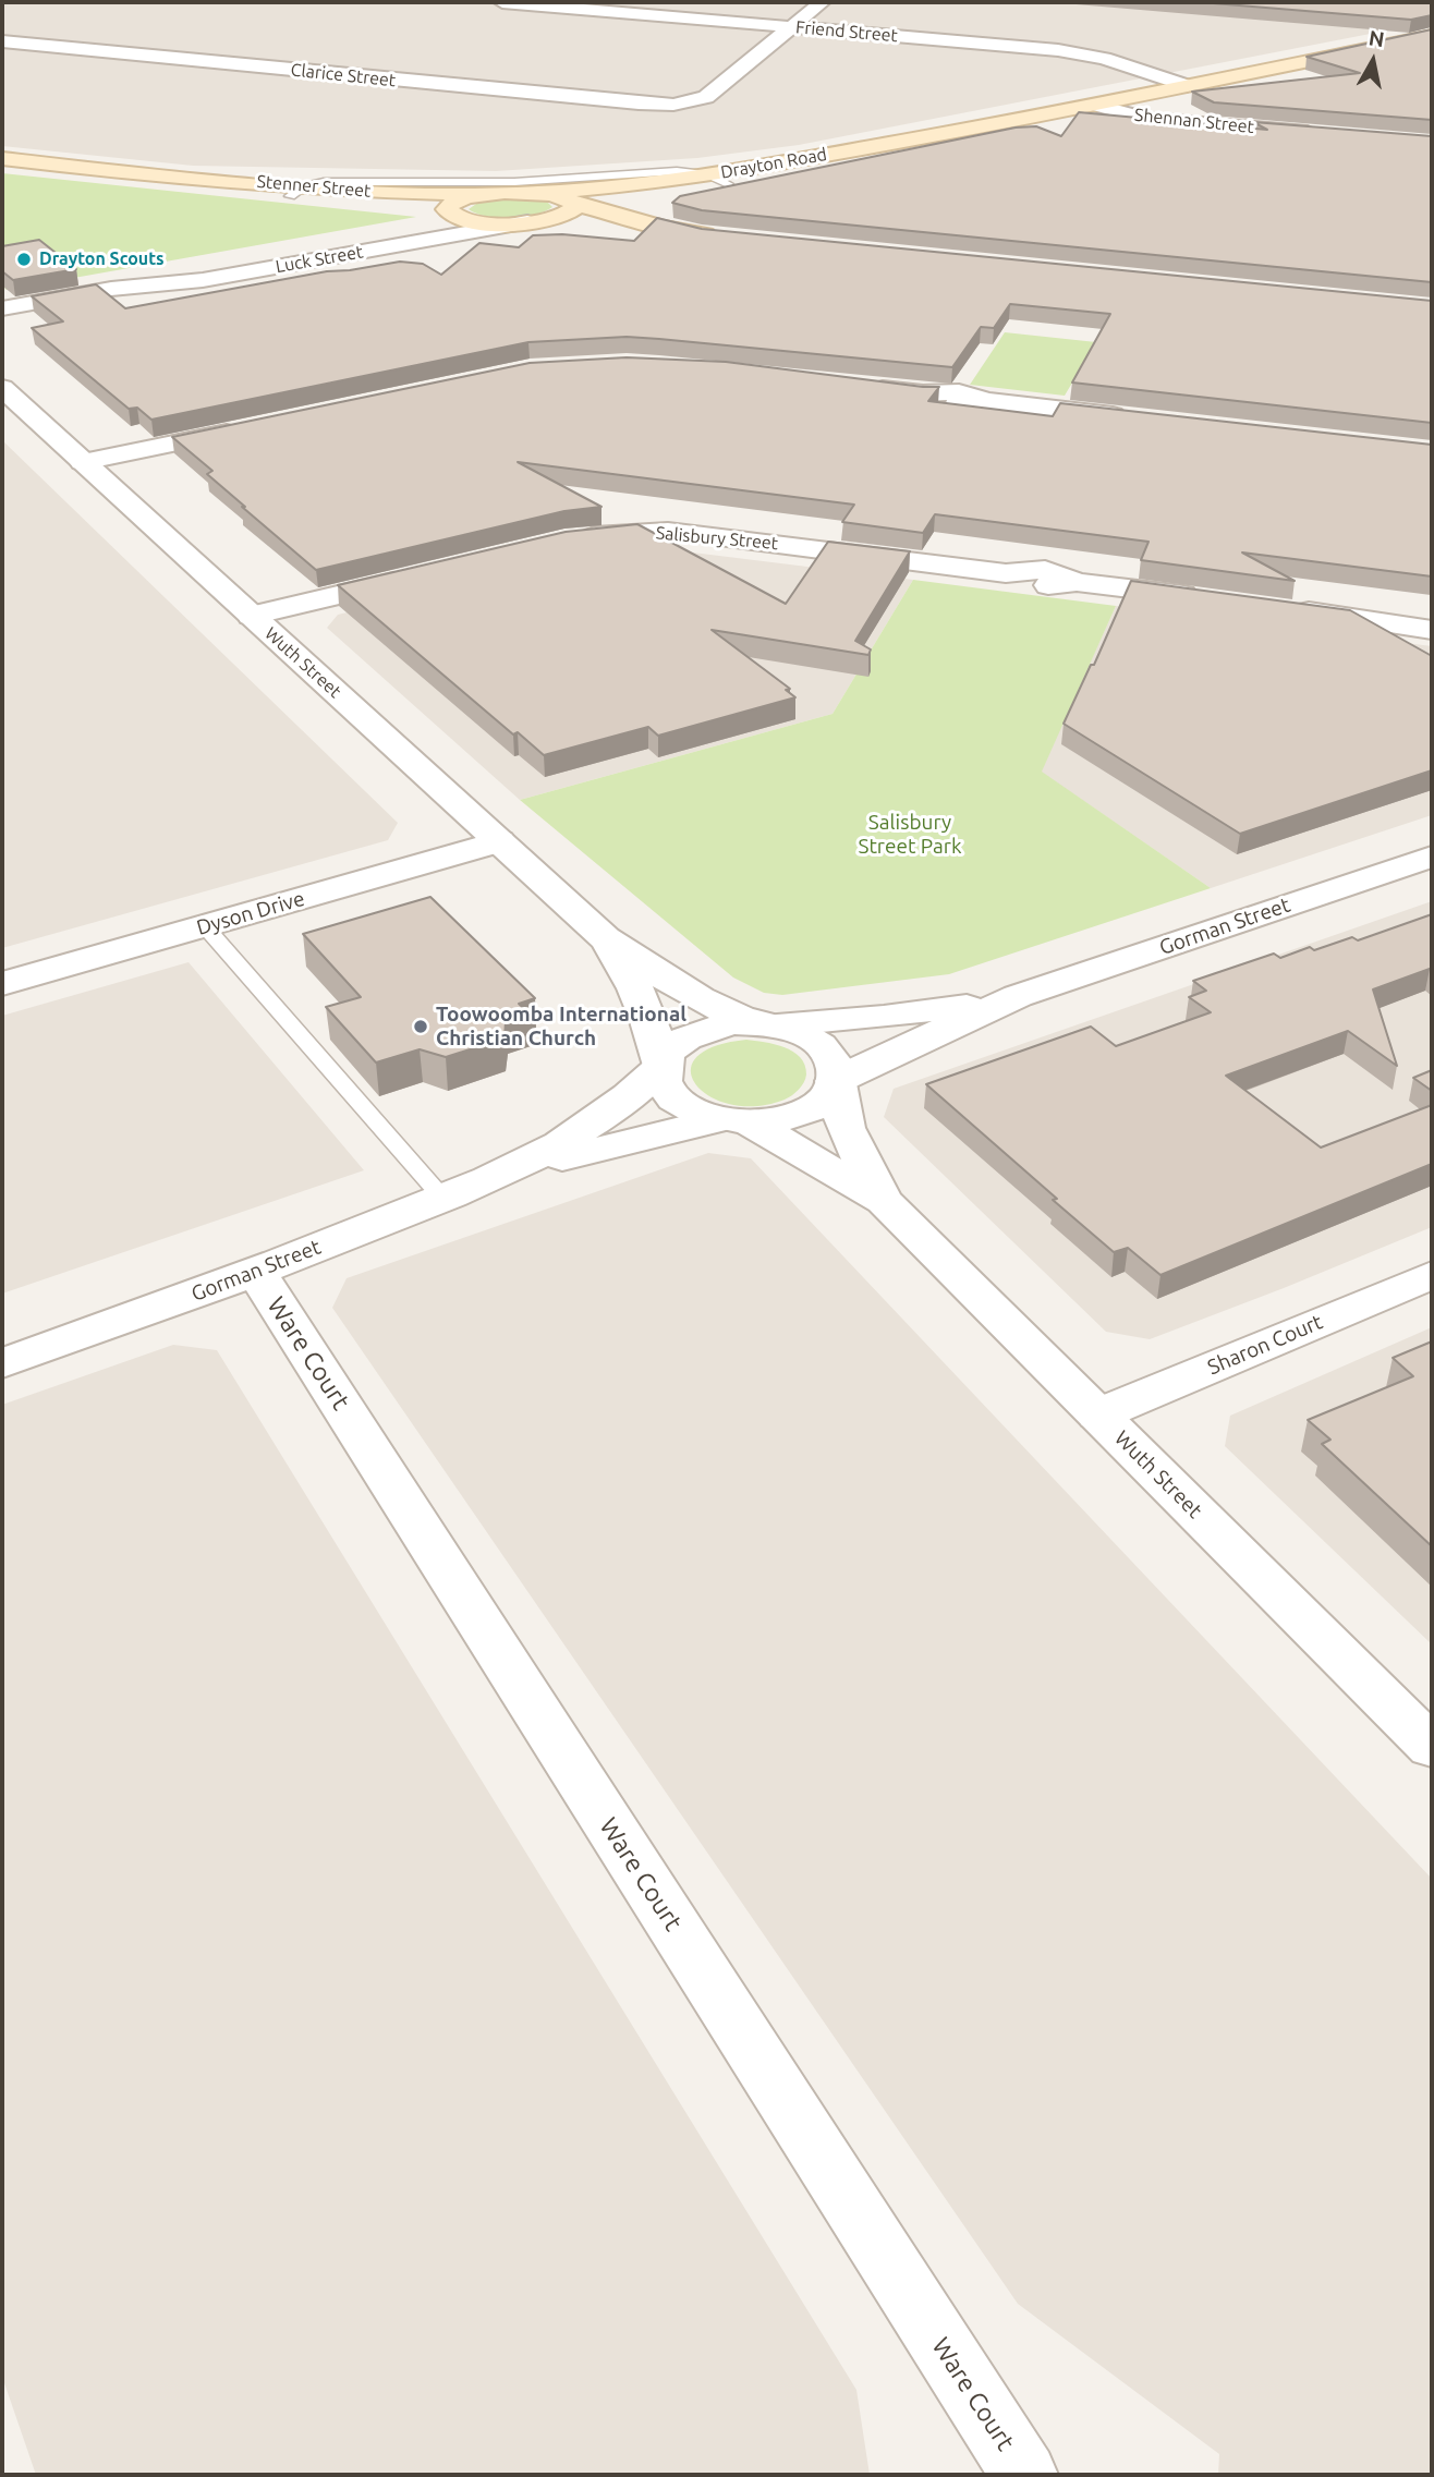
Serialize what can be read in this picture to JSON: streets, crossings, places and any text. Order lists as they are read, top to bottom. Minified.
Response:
{"streets":{"main road":["Drayton Road","Stenner Street"],"street":["Friend Street","Clarice Street","Shennan Street","Luck Street","Salisbury Street","Wuth Street","Dyson Drive","Gorman Street","Sharon Court","Ware Court"]},"crossings":[["Friend Street","Clarice Street"],["Friend Street","Drayton Road"],["Shennan Street","Drayton Road"],["Stenner Street","Luck Street"],["Wuth Street","Dyson Drive"],["Wuth Street","Gorman Street"],["Wuth Street","Sharon Court"],["Gorman Street","Ware Court"]],"parks":["Salisbury Street Park"],"places":["Drayton Scouts","Toowoomba International Christian Church"],"north":"top"}
